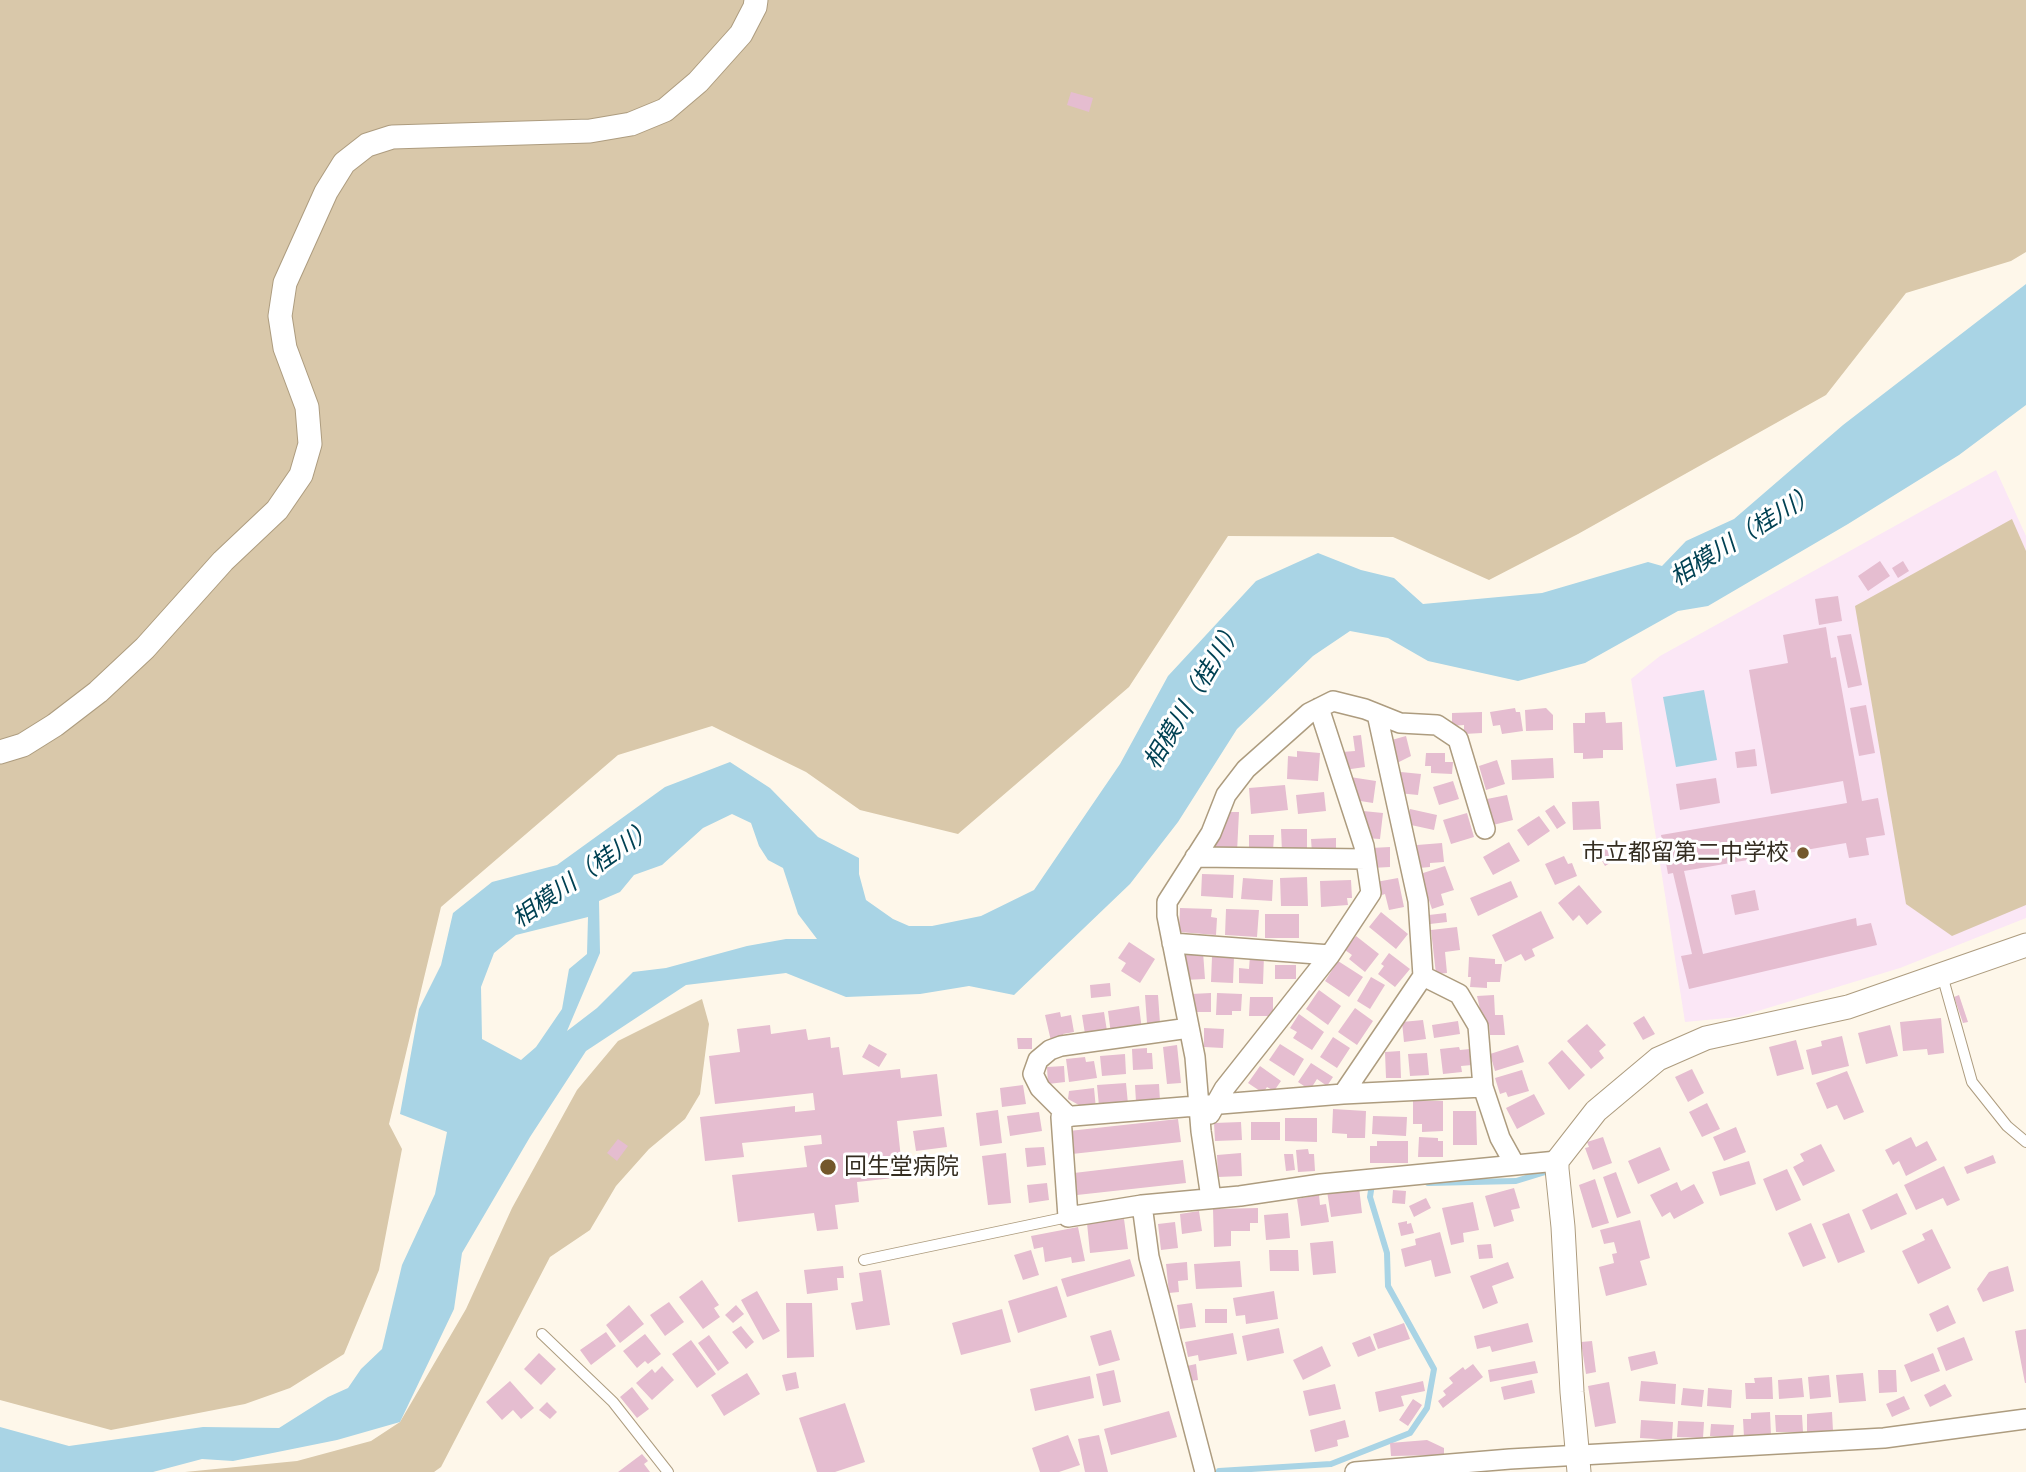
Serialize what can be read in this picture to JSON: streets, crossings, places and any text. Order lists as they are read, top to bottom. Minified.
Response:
{"water":["相模川（桂川）"],"places":["市立都留第二中学校","回生堂病院"]}
